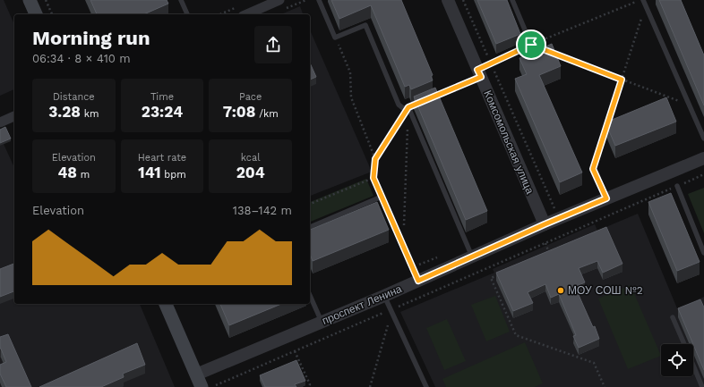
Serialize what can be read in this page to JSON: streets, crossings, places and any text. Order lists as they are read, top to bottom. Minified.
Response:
{"streets":{"street":["Комсомольская улица","проспект Ленина"]},"crossings":[["Комсомольская улица","проспект Ленина"]],"places":["МОУ СОШ №2"],"page":{"heading":["Morning run","06:34 · 8 × 410 m"],"stats":[["Distance","3.28 km"],["Time","23:24"],["Pace","7:08 /km"],["Elevation","48 m"],["Heart rate","141 bpm"],["kcal","204"]],"chart":["Elevation","138–142 m"]}}
